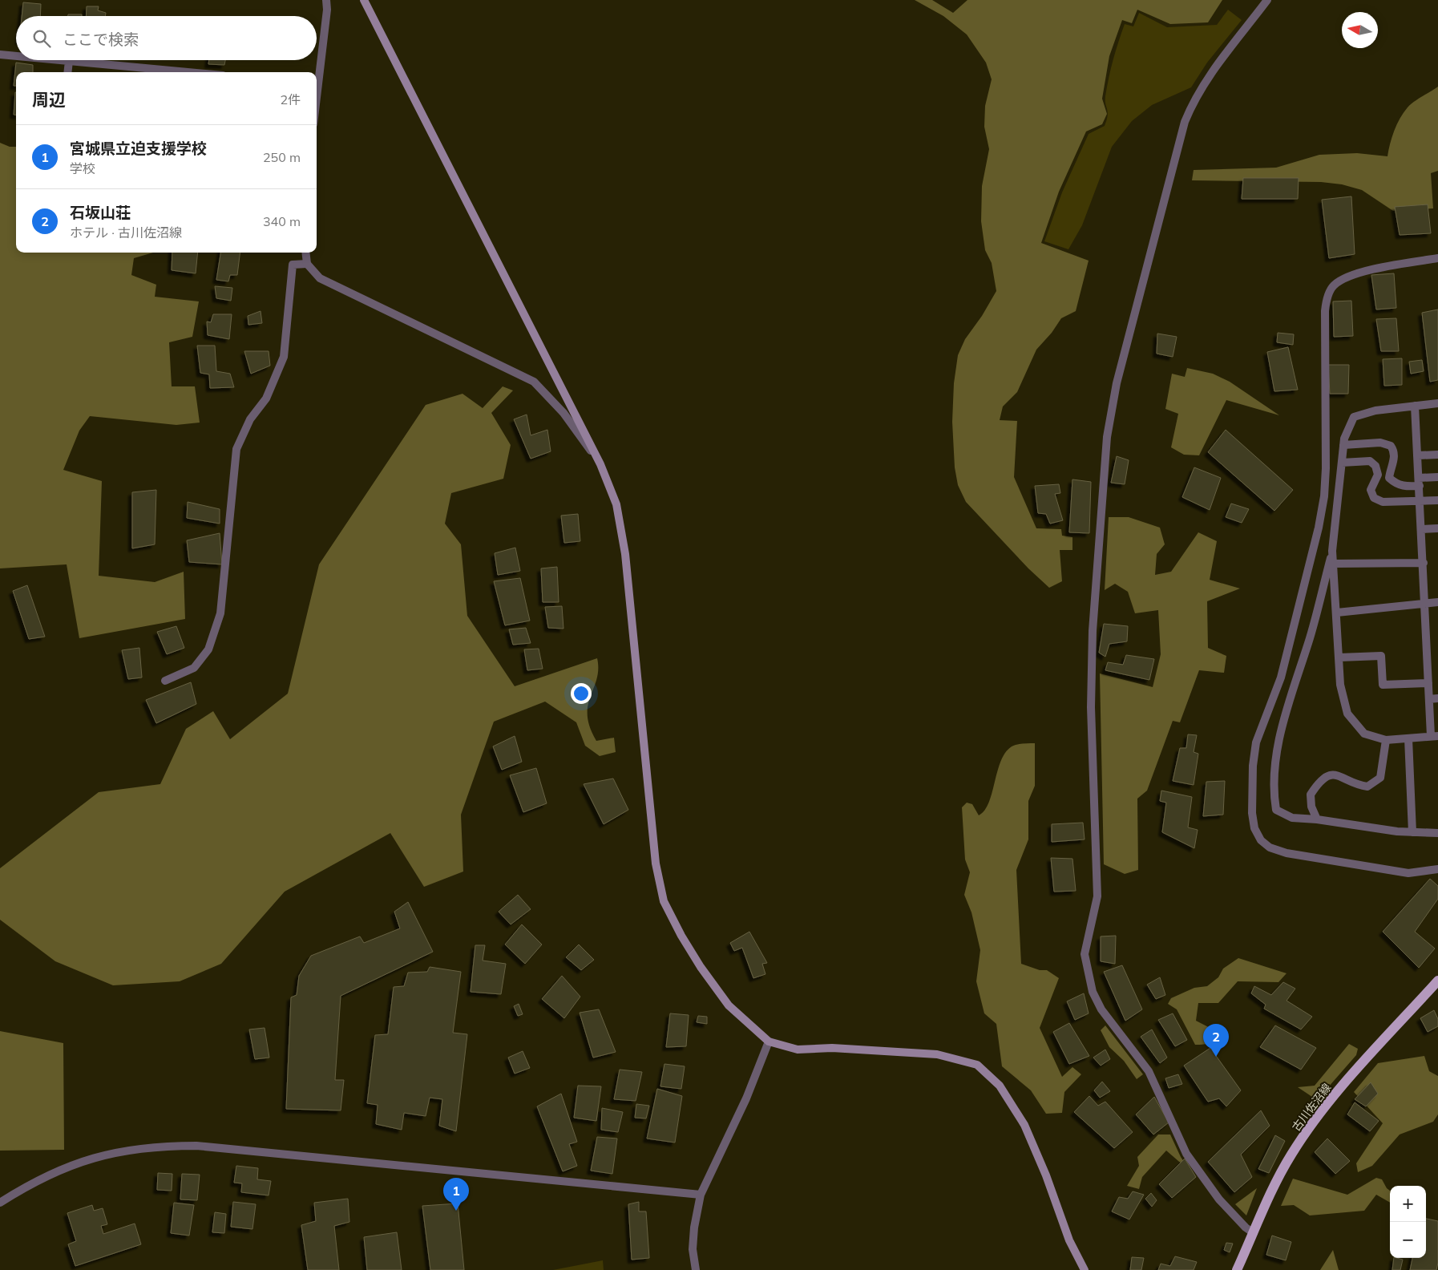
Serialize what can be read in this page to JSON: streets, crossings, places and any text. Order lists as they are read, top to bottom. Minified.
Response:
{"streets":{"main road":["古川佐沼線"]},"north":"left","page":{"search":"ここで検索","heading":["周辺","2件"],"list":[{"mark":"1","name":"宮城県立迫支援学校","note":"学校","value":"250 m"},{"mark":"2","name":"石坂山荘","note":"ホテル · 古川佐沼線","value":"340 m"}],"pins":["2","1"],"map_buttons":["+","−"]}}
